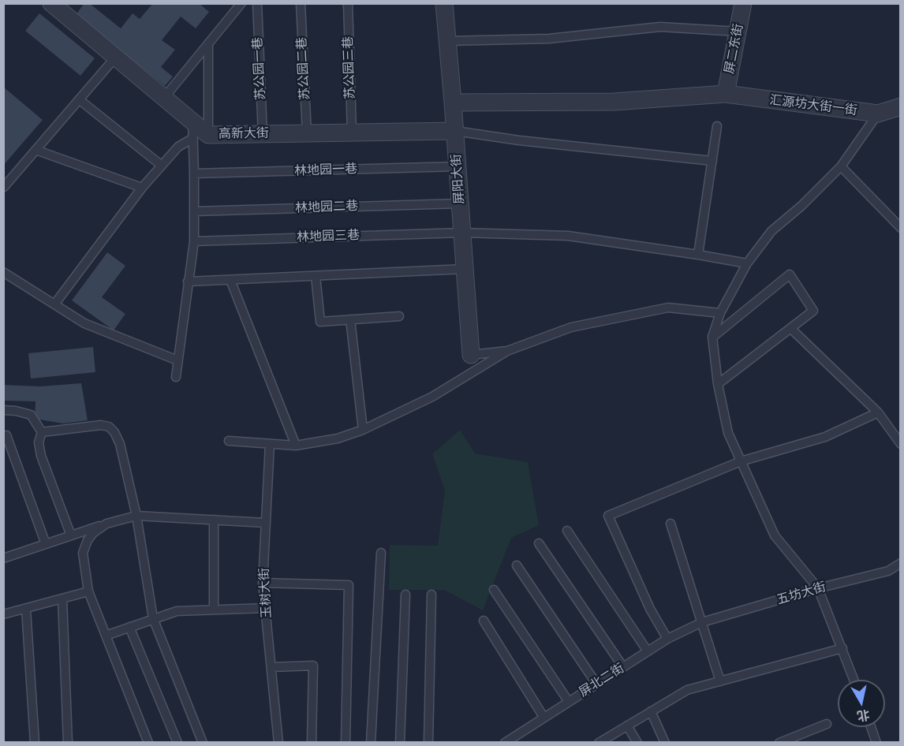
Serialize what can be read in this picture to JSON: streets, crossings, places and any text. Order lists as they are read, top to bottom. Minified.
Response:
{"streets":{"street":["屏二东街","汇源坊大街一街","高新大街","屏阳大街"],"lane":["苏公园三巷","苏公园一巷","苏公园二巷","林地园一巷","林地园二巷","林地园三巷","玉树大街","五坊大街","屏北二街"]},"crossings":[["屏二东街","汇源坊大街一街"],["苏公园三巷","高新大街"],["苏公园一巷","高新大街"],["苏公园二巷","高新大街"],["汇源坊大街一街","屏阳大街"],["高新大街","屏阳大街"],["林地园一巷","屏阳大街"],["屏阳大街","林地园二巷"],["屏阳大街","林地园三巷"],["五坊大街","屏北二街"]],"north":"bottom"}
